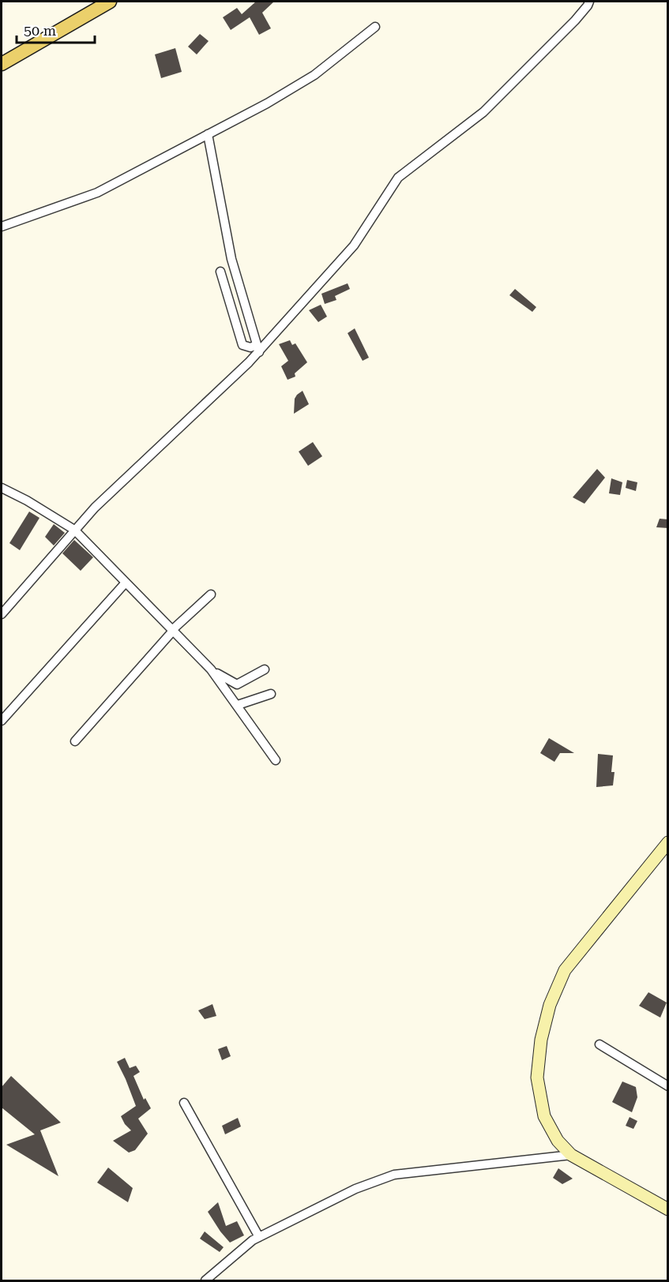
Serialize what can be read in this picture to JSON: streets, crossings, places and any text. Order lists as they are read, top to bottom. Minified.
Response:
{"scale_bar":"50 m"}
